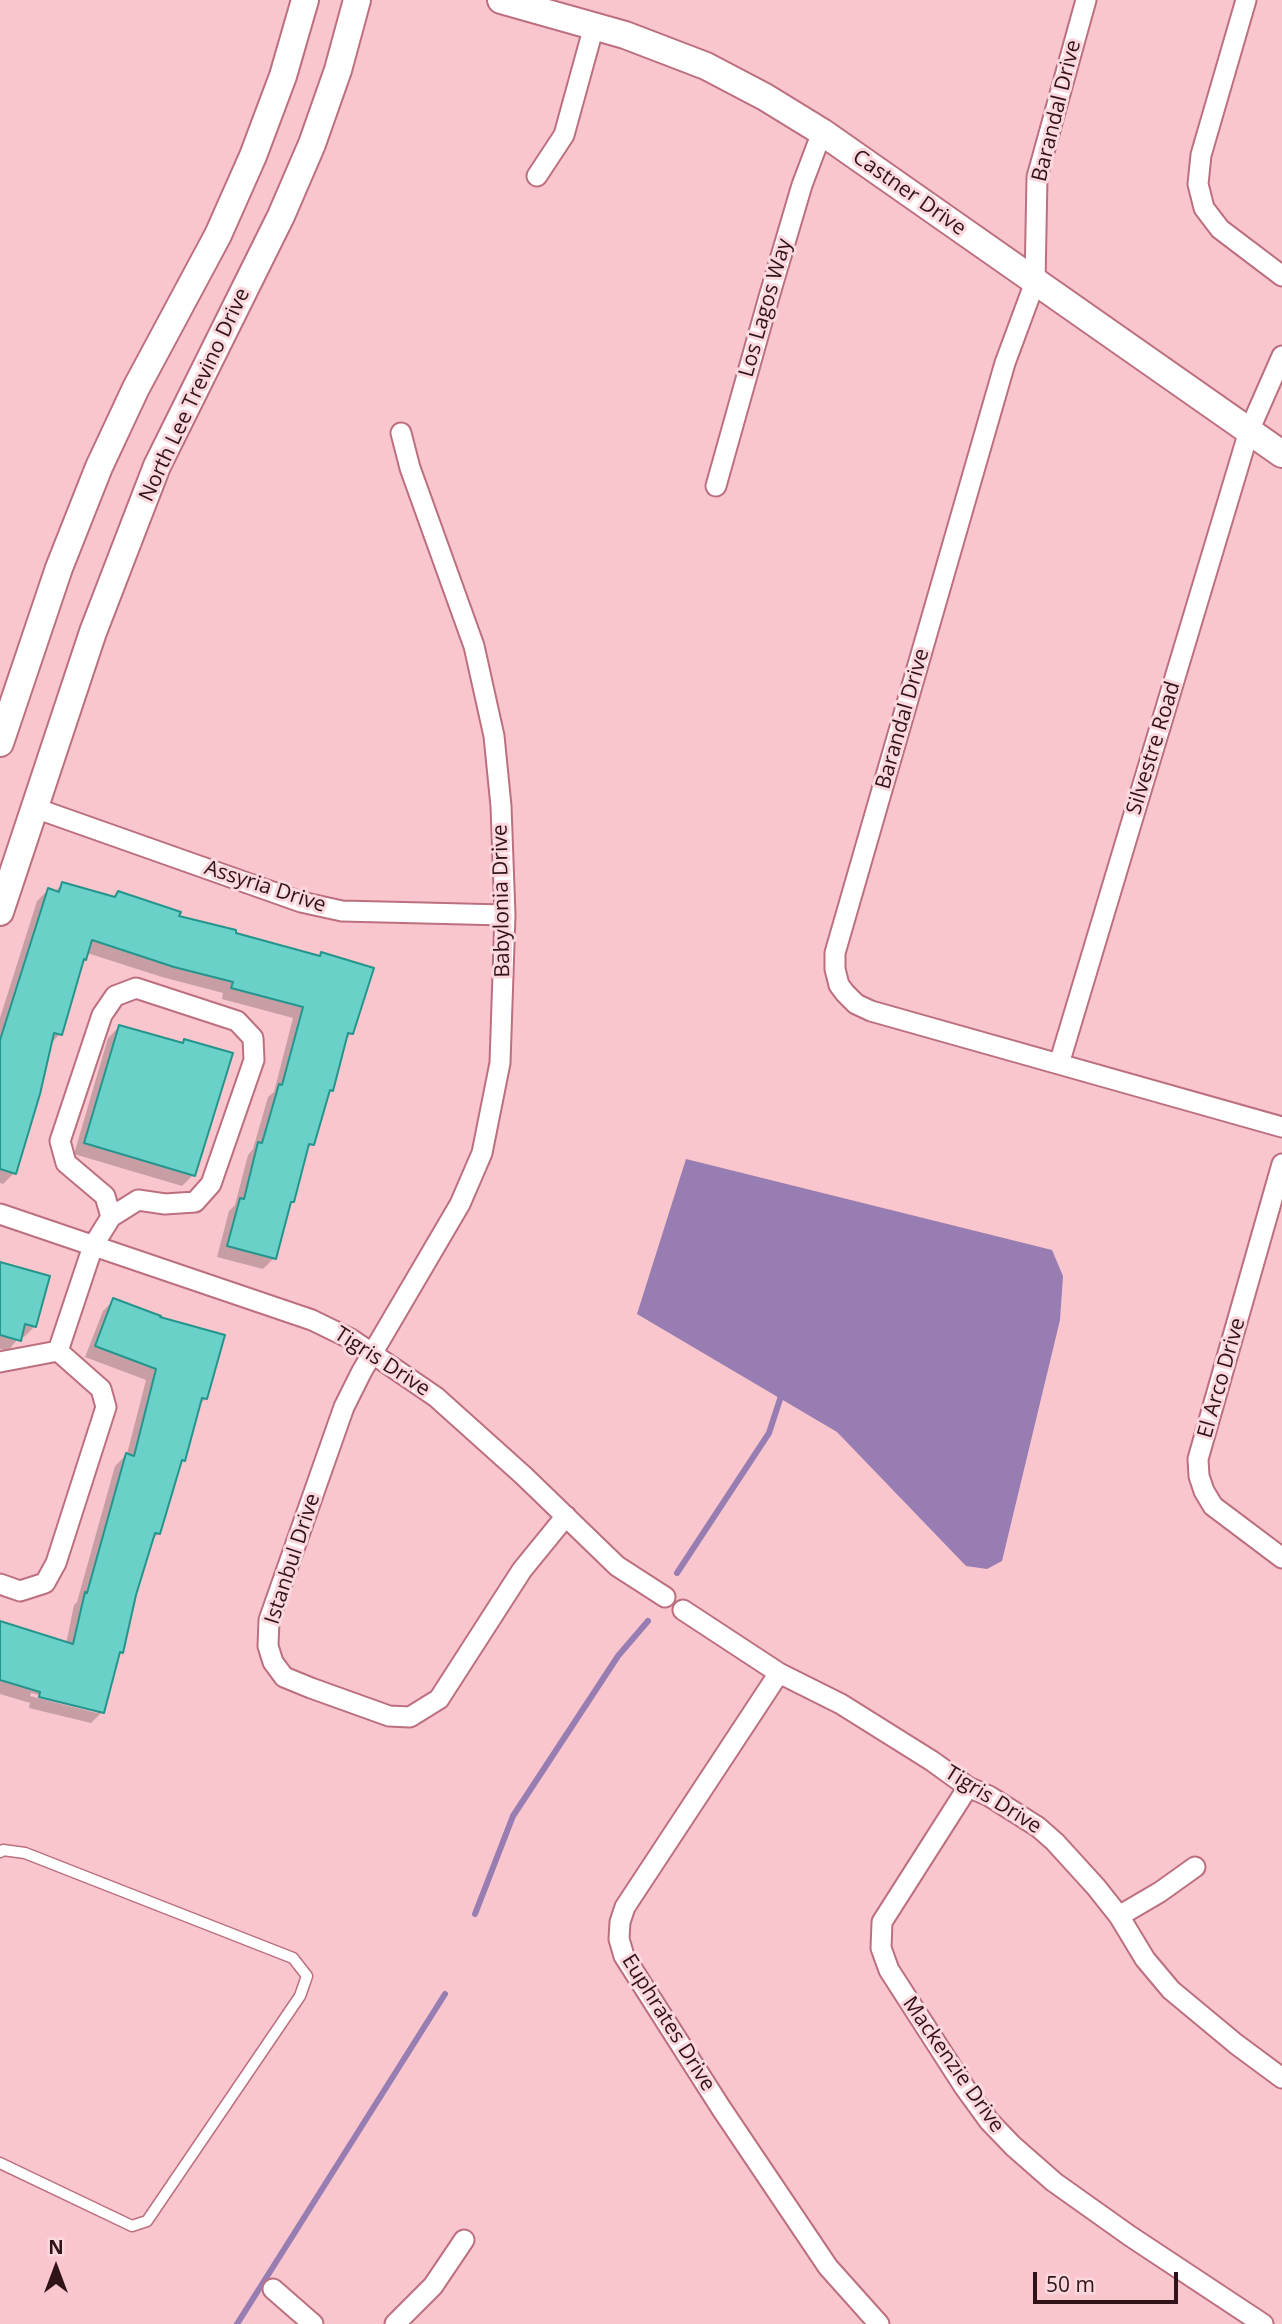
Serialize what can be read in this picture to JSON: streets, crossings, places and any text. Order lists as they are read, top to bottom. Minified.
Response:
{"streets":{"main road":["Castner Drive","North Lee Trevino Drive"],"street":["Barandal Drive","Los Lagos Way","Silvestre Road","Assyria Drive","Babylonia Drive","Tigris Drive","El Arco Drive","Istanbul Drive","Euphrates Drive","Mackenzie Drive"]},"crossings":[["Barandal Drive","Castner Drive"],["Barandal Drive","Silvestre Road"],["Castner Drive","Los Lagos Way"],["Castner Drive","Silvestre Road"],["North Lee Trevino Drive","Assyria Drive"],["Assyria Drive","Babylonia Drive"],["Babylonia Drive","Tigris Drive"],["Babylonia Drive","Istanbul Drive"],["Tigris Drive","Istanbul Drive"],["Tigris Drive","Euphrates Drive"],["Tigris Drive","Mackenzie Drive"]],"scale_bar":"50 m","north":"top"}
